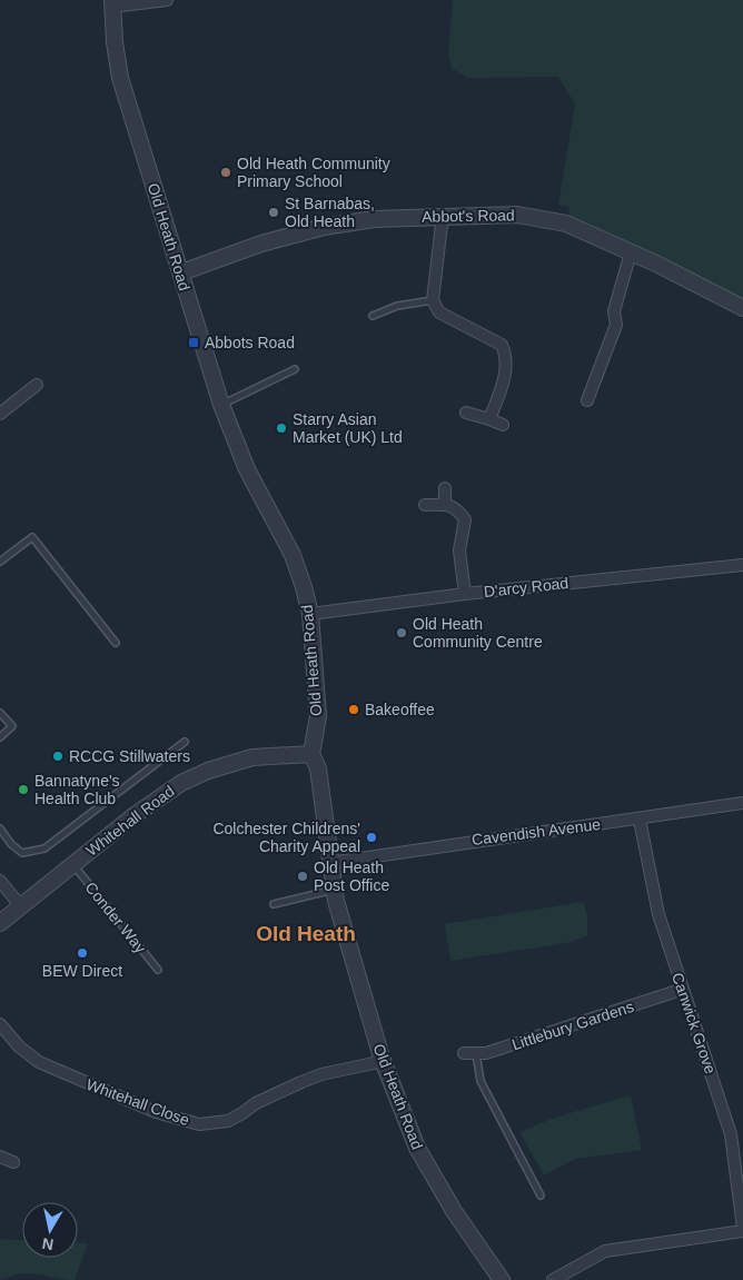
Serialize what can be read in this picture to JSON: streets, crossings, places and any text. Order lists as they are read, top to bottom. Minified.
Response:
{"streets":{"street":["Abbot's Road","Old Heath Road","D'arcy Road","Whitehall Road","Cavendish Avenue","Canwick Grove","Littlebury Gardens","Whitehall Close"],"lane":["Conder Way"]},"crossings":[["Abbot's Road","Old Heath Road"],["Old Heath Road","D'arcy Road"],["Old Heath Road","Whitehall Road"],["Old Heath Road","Cavendish Avenue"],["Old Heath Road","Whitehall Close"],["Whitehall Road","Conder Way"],["Cavendish Avenue","Canwick Grove"],["Canwick Grove","Littlebury Gardens"]],"districts":["Old Heath"],"places":{"other":["Old Heath Community Primary School","St Barnabas, Old Heath","Starry Asian Market (UK) Ltd","Old Heath Community Centre","Bakeoffee","RCCG Stillwaters","Bannatyne's Health Club","Colchester Childrens' Charity Appeal","Old Heath Post Office","BEW Direct"],"transit":["Abbots Road"]},"north":"bottom"}
